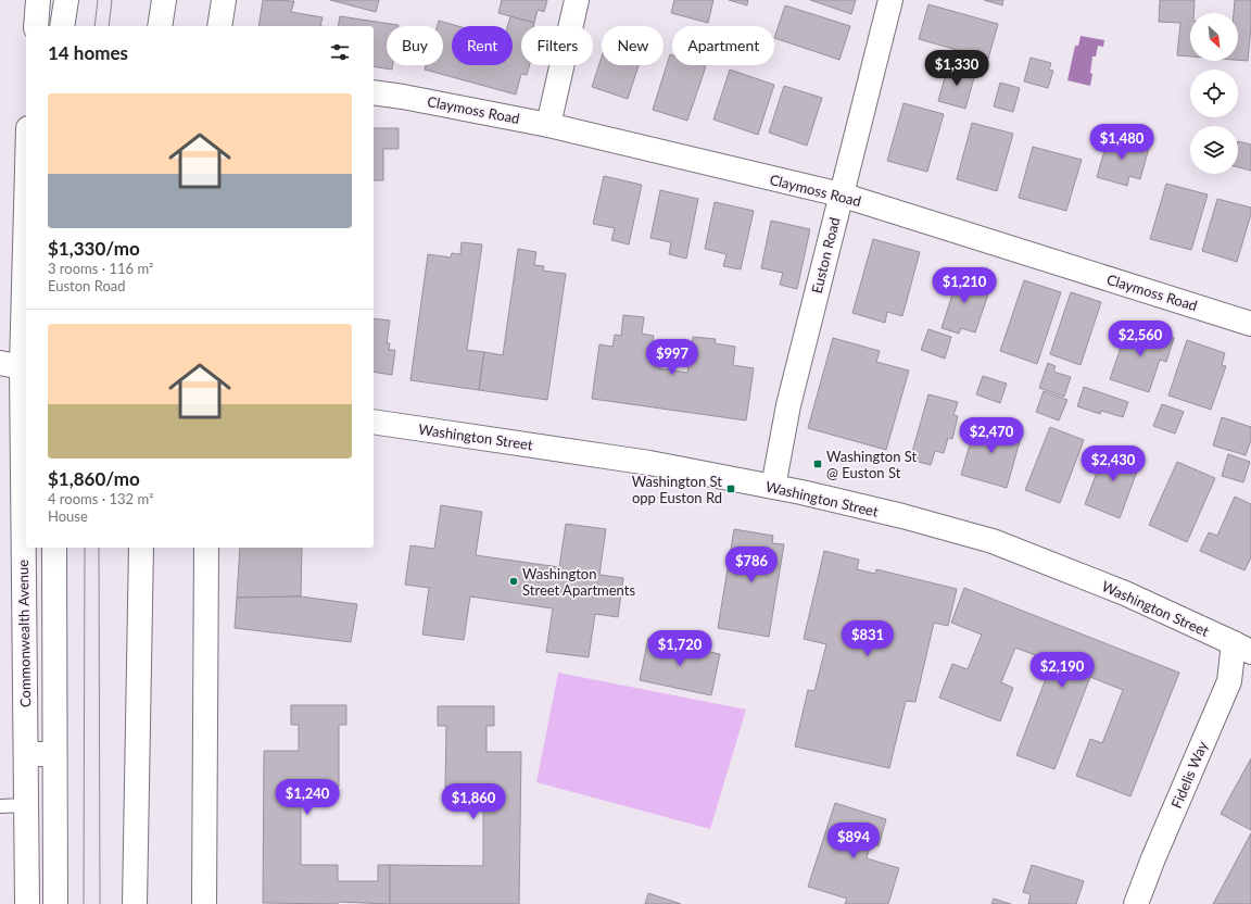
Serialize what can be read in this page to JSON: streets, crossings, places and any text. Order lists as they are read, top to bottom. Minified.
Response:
{"streets":{"street":["Claymoss Road","Euston Road","Washington Street","Commonwealth Avenue","Fidelis Way"]},"crossings":[["Claymoss Road","Euston Road"],["Euston Road","Washington Street"],["Washington Street","Fidelis Way"]],"places":{"transit":["Washington St @ Euston St","Washington St opp Euston Rd"],"other":["Washington Street Apartments"]},"north":"bottom right","page":{"chip":["Buy","Rent","Filters","New","Apartment"],"heading":"14 homes","price":["$1,330","$1,480","$1,210","$2,560","$997","$2,470","$2,430","$786","$831","$1,720","$2,190","$1,240","$1,860","$894"],"list":[{"name":"$1,330/mo","note":"3 rooms · 116 m² · Euston Road"},{"name":"$1,860/mo","note":"4 rooms · 132 m² · House"}]}}
